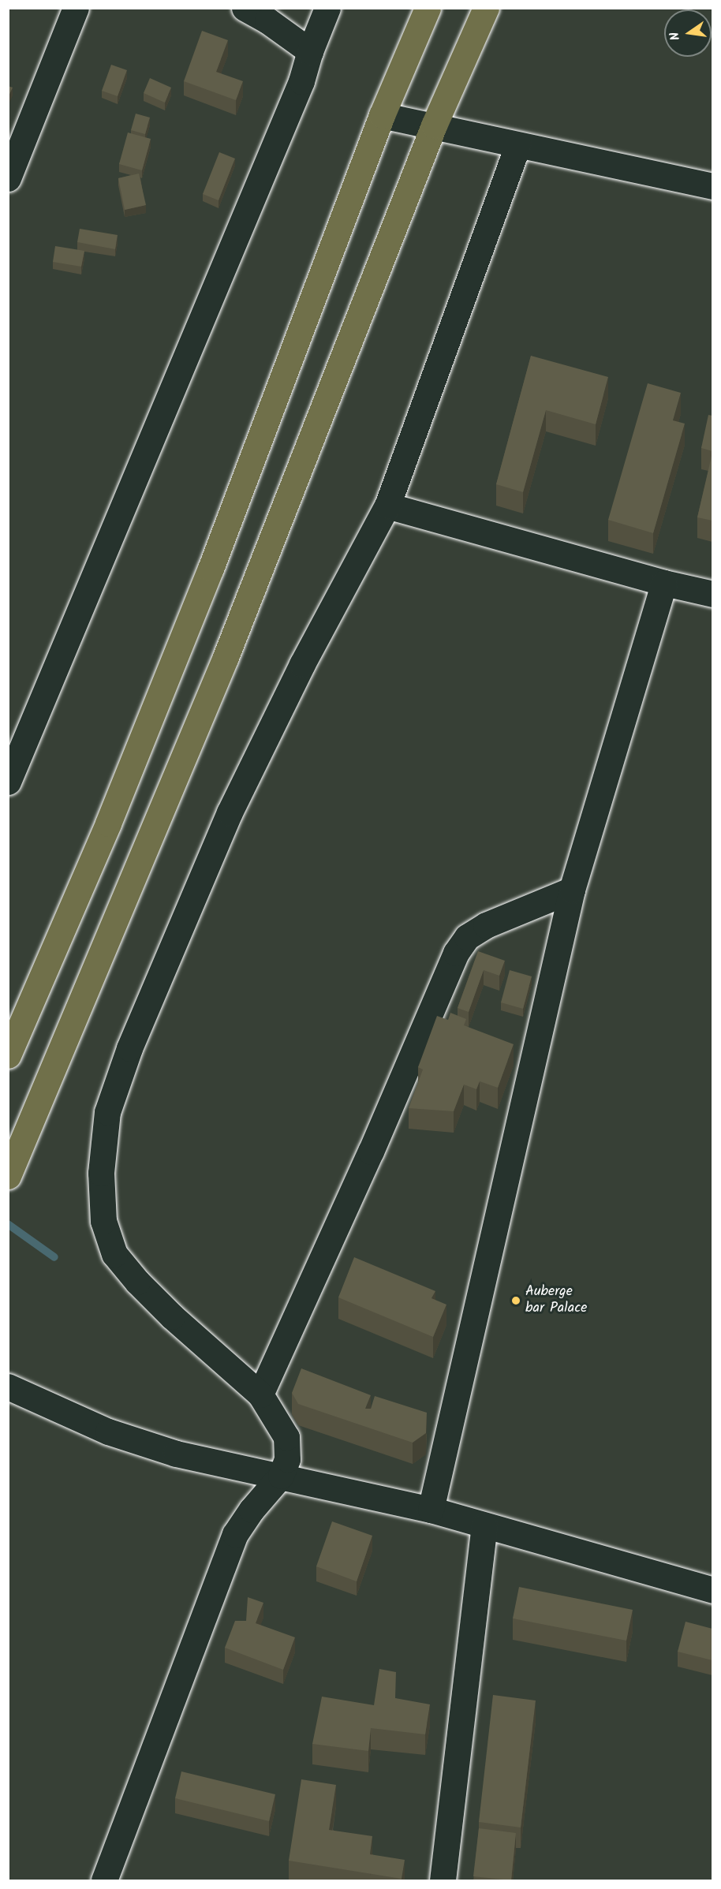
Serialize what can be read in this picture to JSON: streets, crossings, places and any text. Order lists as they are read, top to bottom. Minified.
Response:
{"places":["Auberge bar Palace"],"north":"left"}
